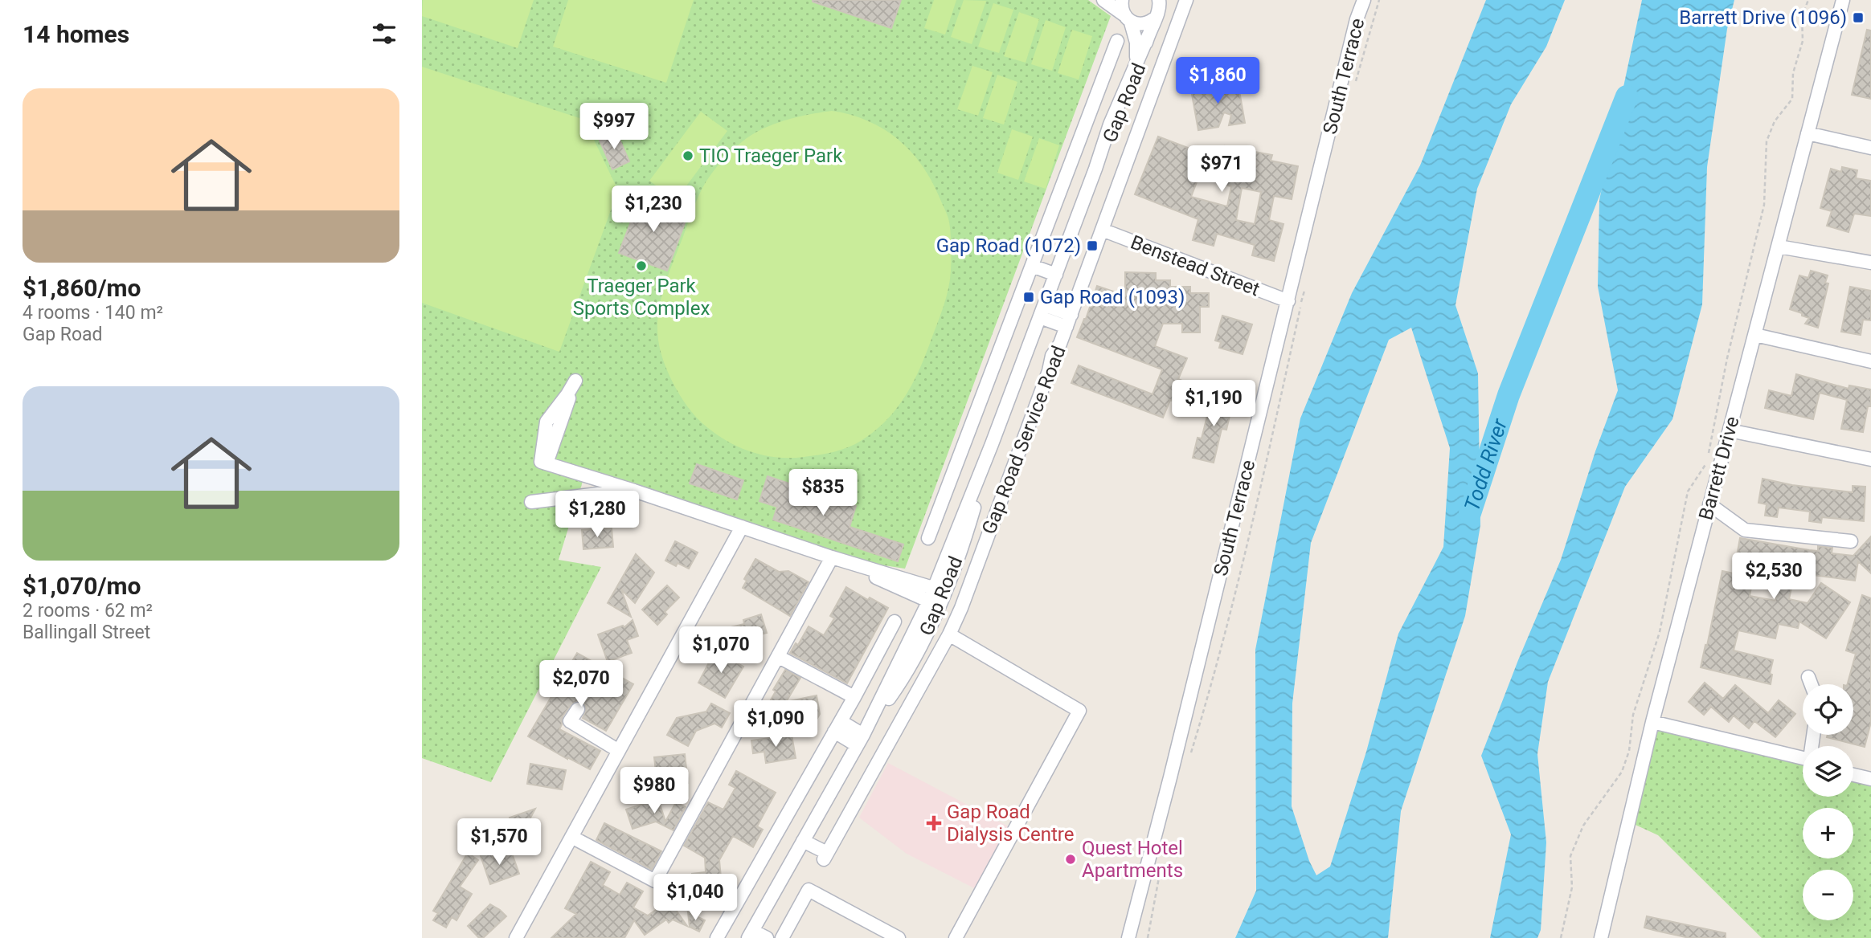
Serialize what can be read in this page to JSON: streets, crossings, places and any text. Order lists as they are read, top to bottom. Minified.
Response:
{"streets":{"street":["South Terrace","Gap Road","Benstead Street","Gap Road Service Road","Barrett Drive"]},"crossings":[["South Terrace","Benstead Street"],["Gap Road","Gap Road Service Road"],["Benstead Street","Gap Road Service Road"]],"water":["Todd River"],"places":{"transit":["Barrett Drive (1096)","Gap Road (1072)","Gap Road (1093)"],"other":["TIO Traeger Park","Traeger Park Sports Complex","Quest Hotel Apartments"],"health":["Gap Road Dialysis Centre"]},"page":{"heading":"14 homes","price":["$1,860","$997","$971","$1,230","$1,190","$835","$1,280","$2,530","$1,070","$2,070","$1,090","$980","$1,570","$1,040"],"list":[{"name":"$1,860/mo","note":"4 rooms · 140 m² · Gap Road"},{"name":"$1,070/mo","note":"2 rooms · 62 m² · Ballingall Street"}],"map_buttons":["+","−"]}}
